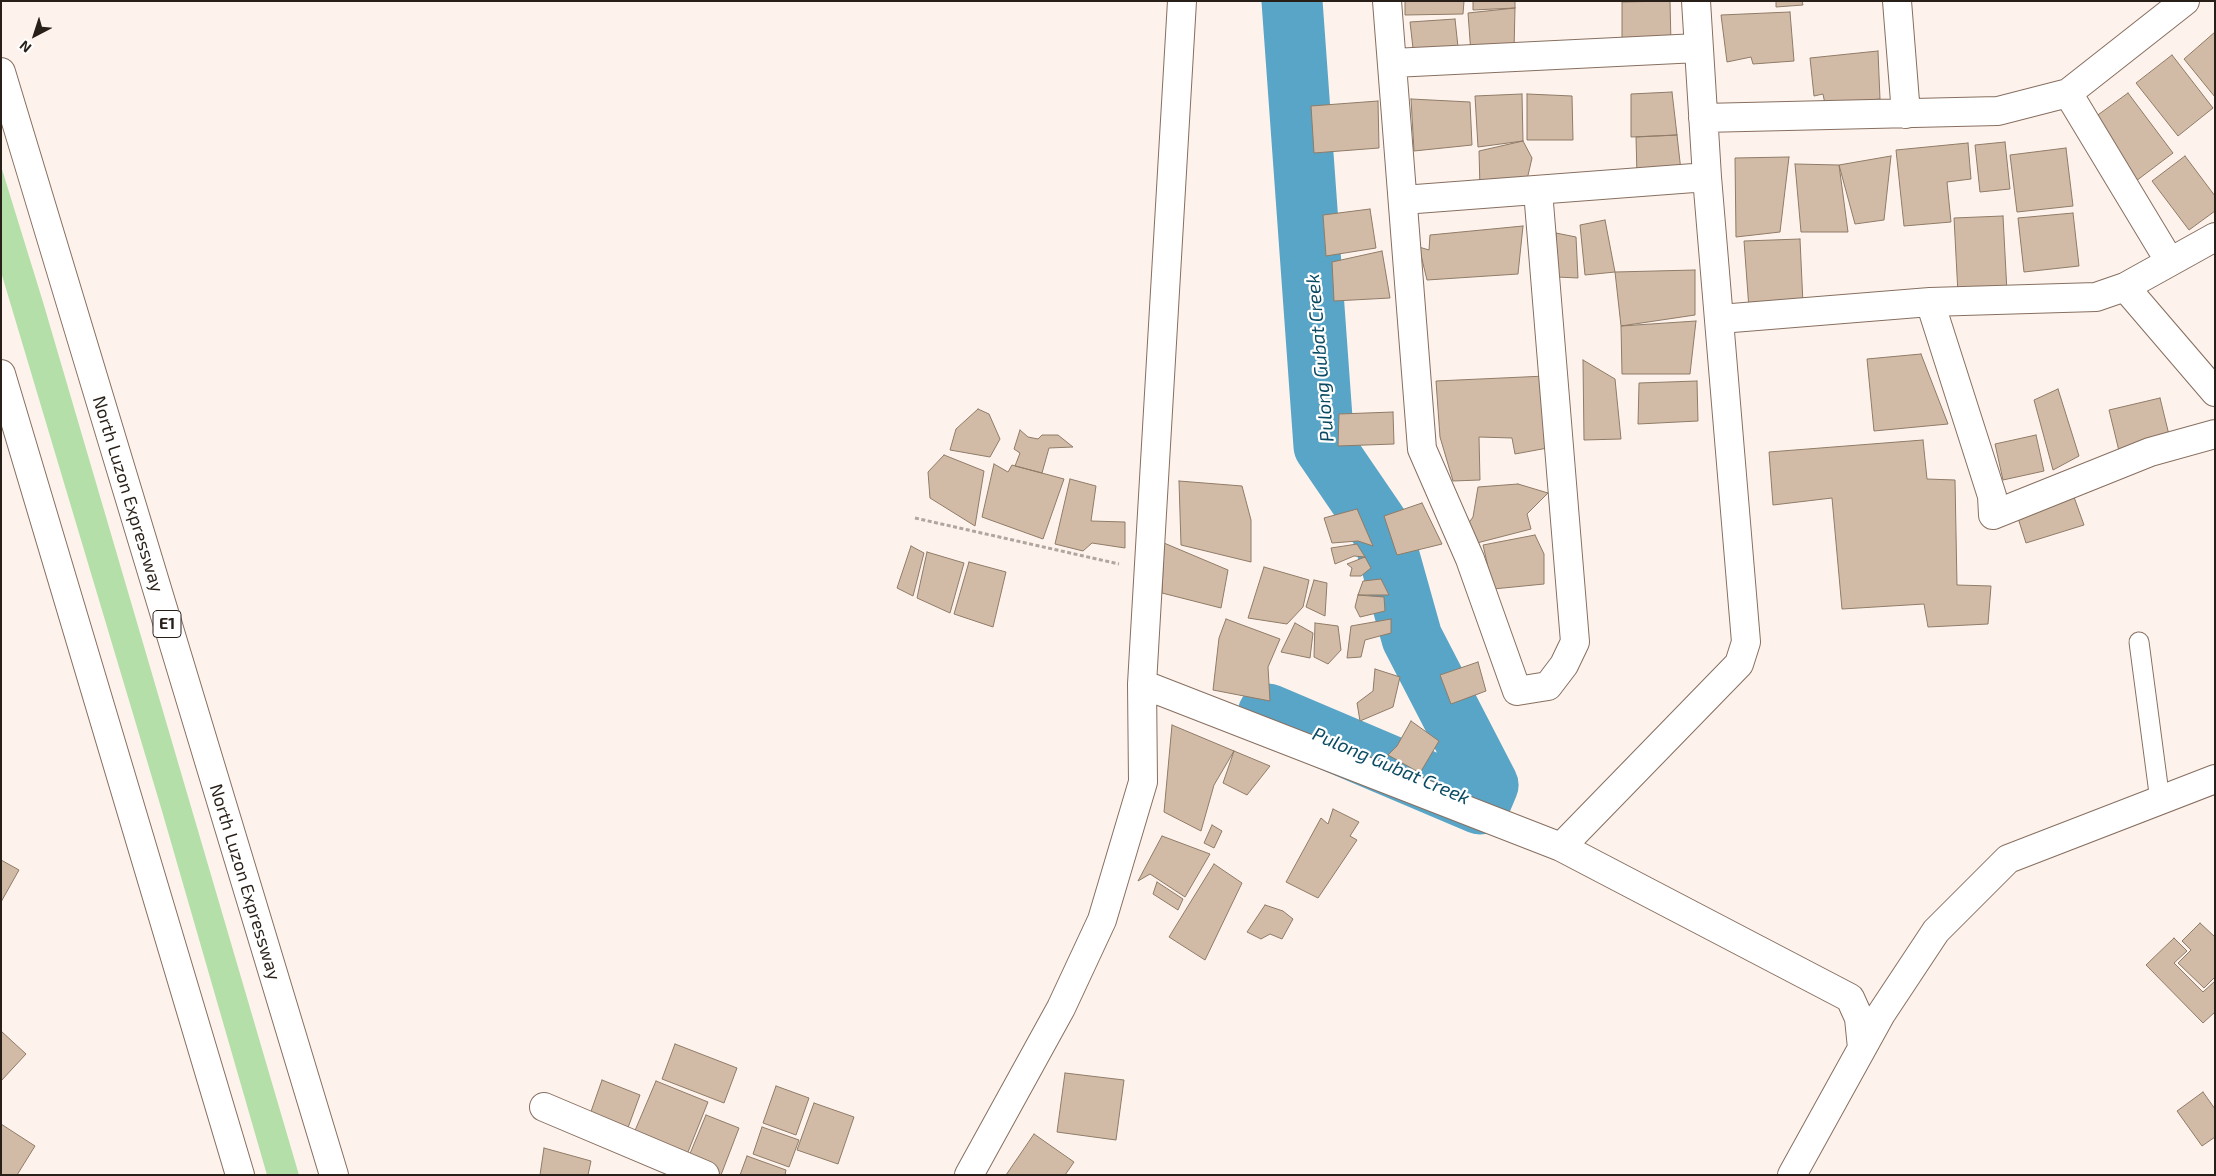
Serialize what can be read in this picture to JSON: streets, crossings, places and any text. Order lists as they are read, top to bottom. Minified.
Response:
{"streets":{"main road":["North Luzon Expressway","E1"]},"water":["Pulong Gubat Creek"],"north":"bottom left"}
